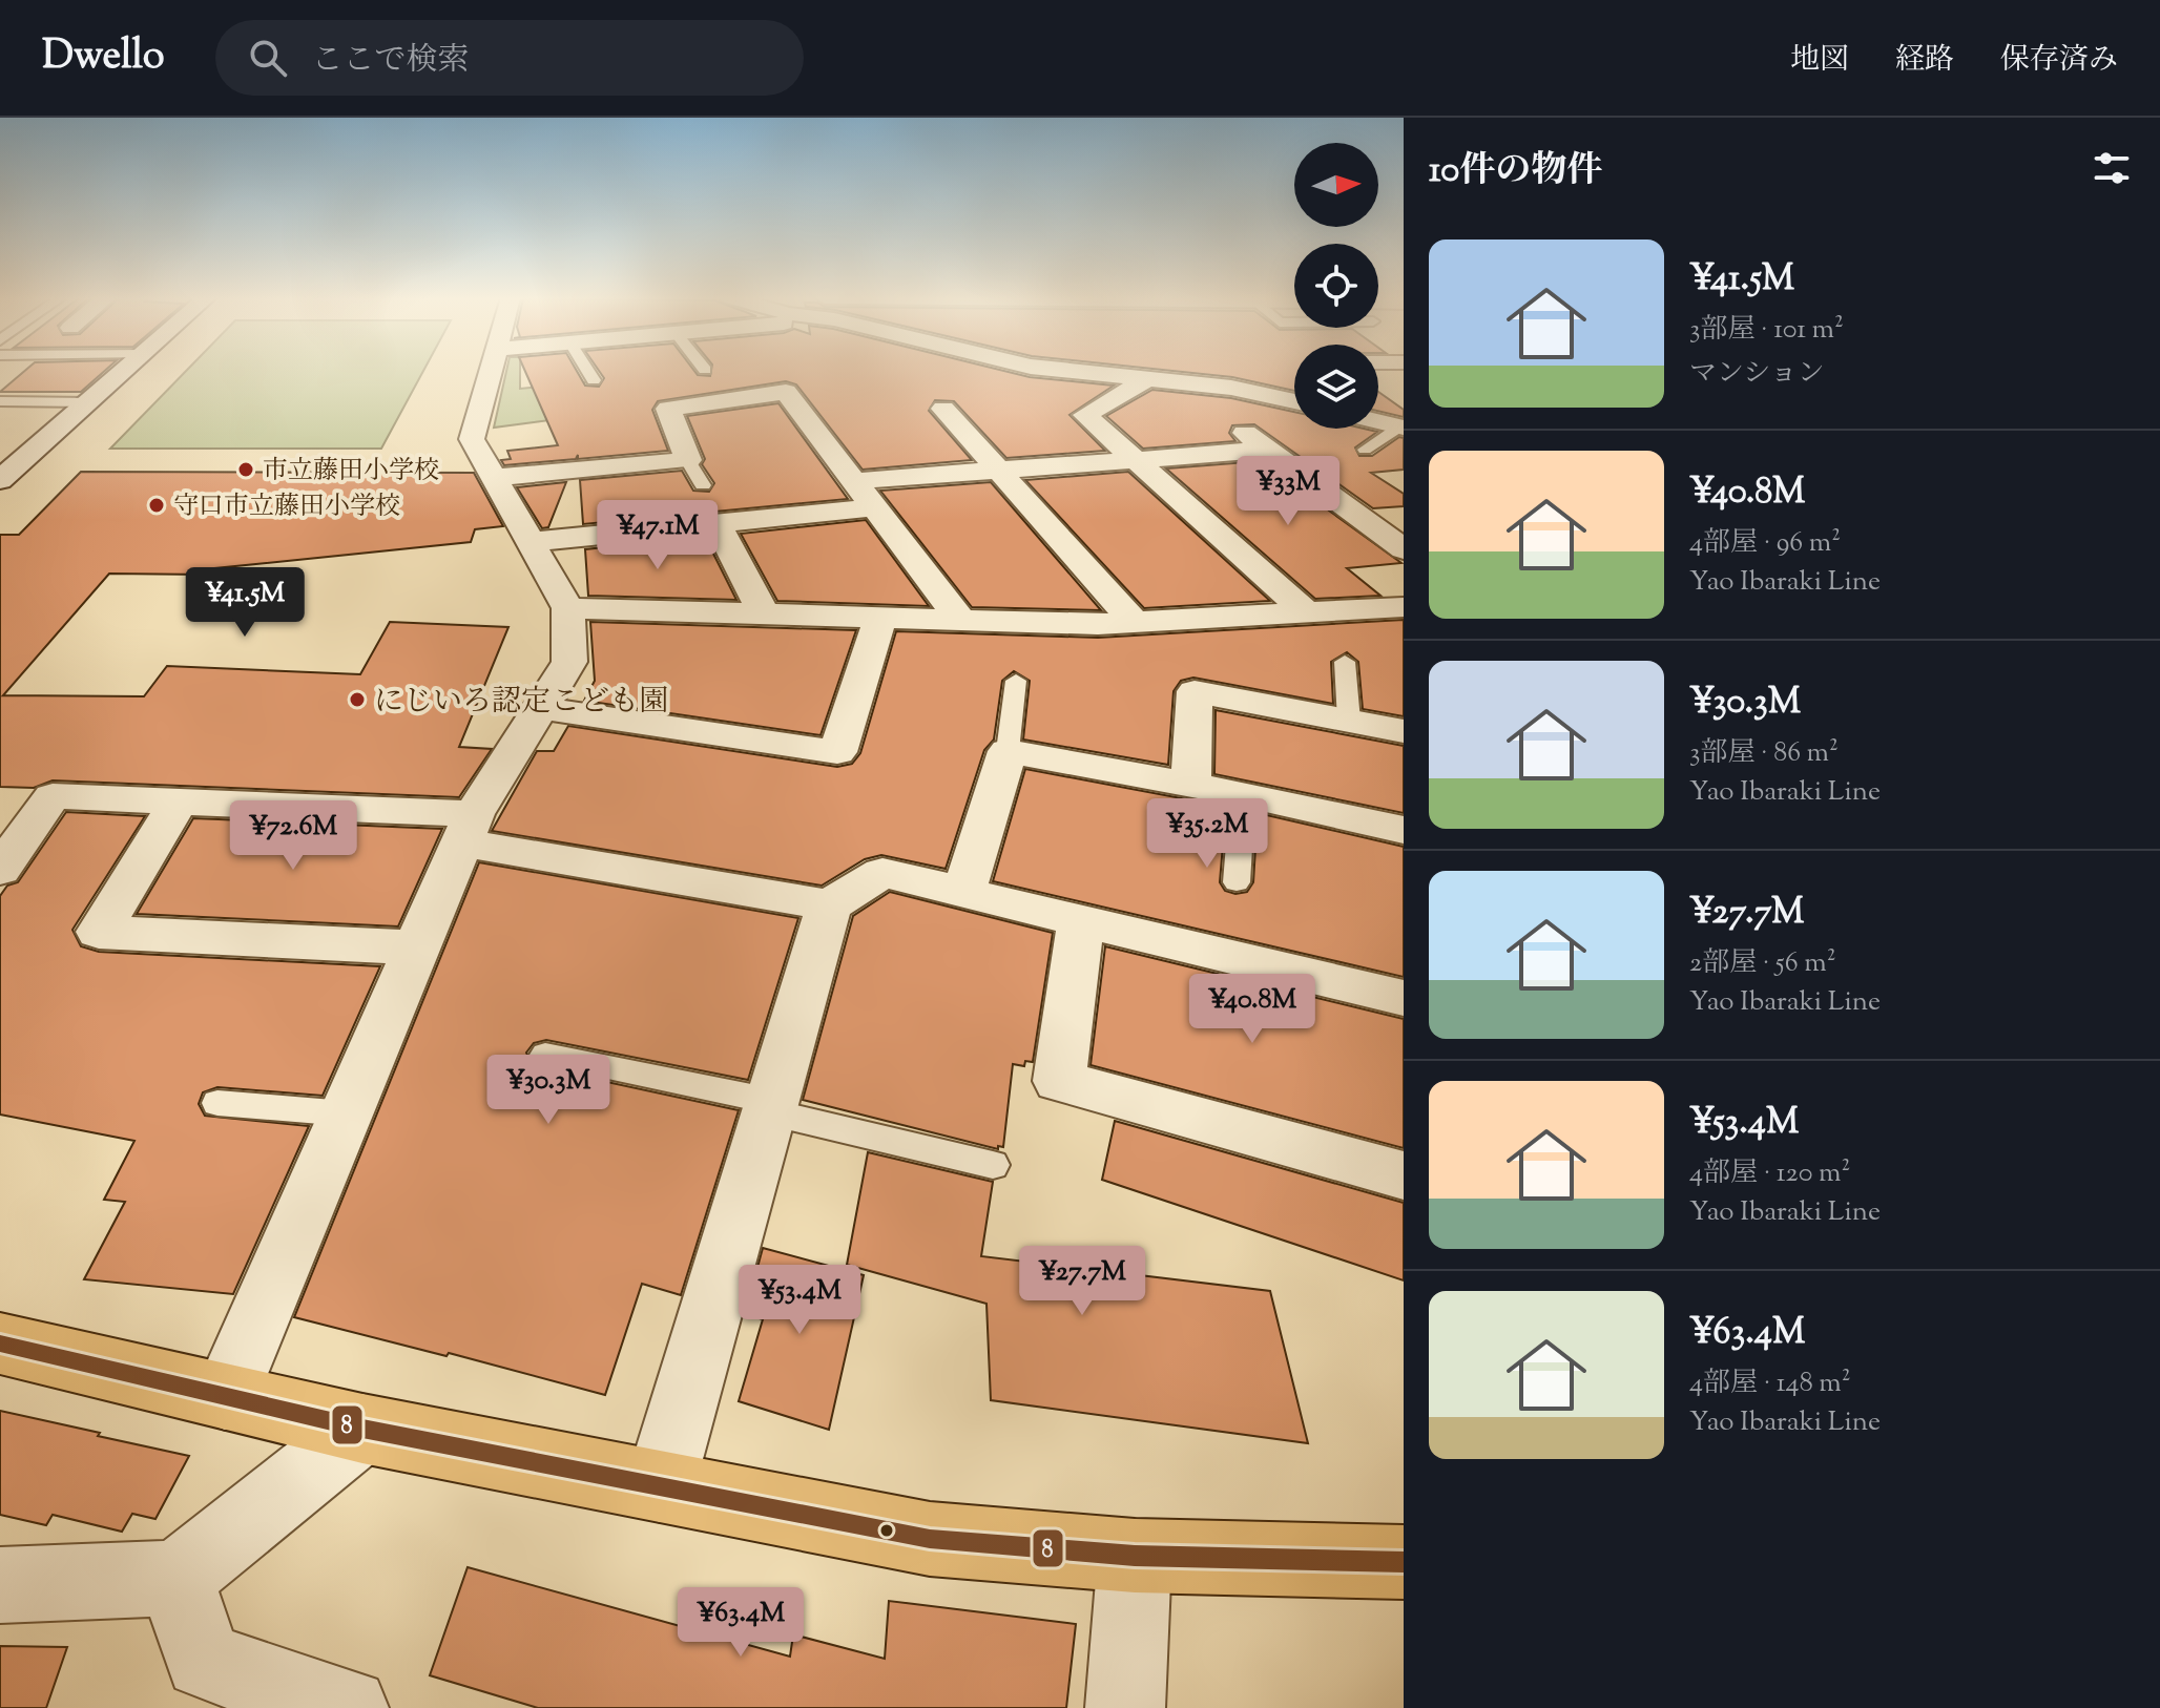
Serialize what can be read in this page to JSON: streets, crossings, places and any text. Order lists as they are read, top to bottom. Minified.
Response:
{"places":["市立藤田小学校","守口市立藤田小学校","にじいろ認定こども園"],"lines":["transit line 8"],"north":"right","page":{"header":"Dwello","search":"ここで検索","nav":["地図","経路","保存済み"],"heading":"10件の物件","list":[{"name":"¥41.5M","note":"3部屋 · 101 m² · マンション"},{"name":"¥40.8M","note":"4部屋 · 96 m² · Yao Ibaraki Line"},{"name":"¥30.3M","note":"3部屋 · 86 m² · Yao Ibaraki Line"},{"name":"¥27.7M","note":"2部屋 · 56 m² · Yao Ibaraki Line"},{"name":"¥53.4M","note":"4部屋 · 120 m² · Yao Ibaraki Line"},{"name":"¥63.4M","note":"4部屋 · 148 m² · Yao Ibaraki Line"}],"price":["¥33M","¥47.1M","¥41.5M","¥35.2M","¥72.6M","¥40.8M","¥30.3M","¥27.7M","¥53.4M","¥63.4M"]}}
